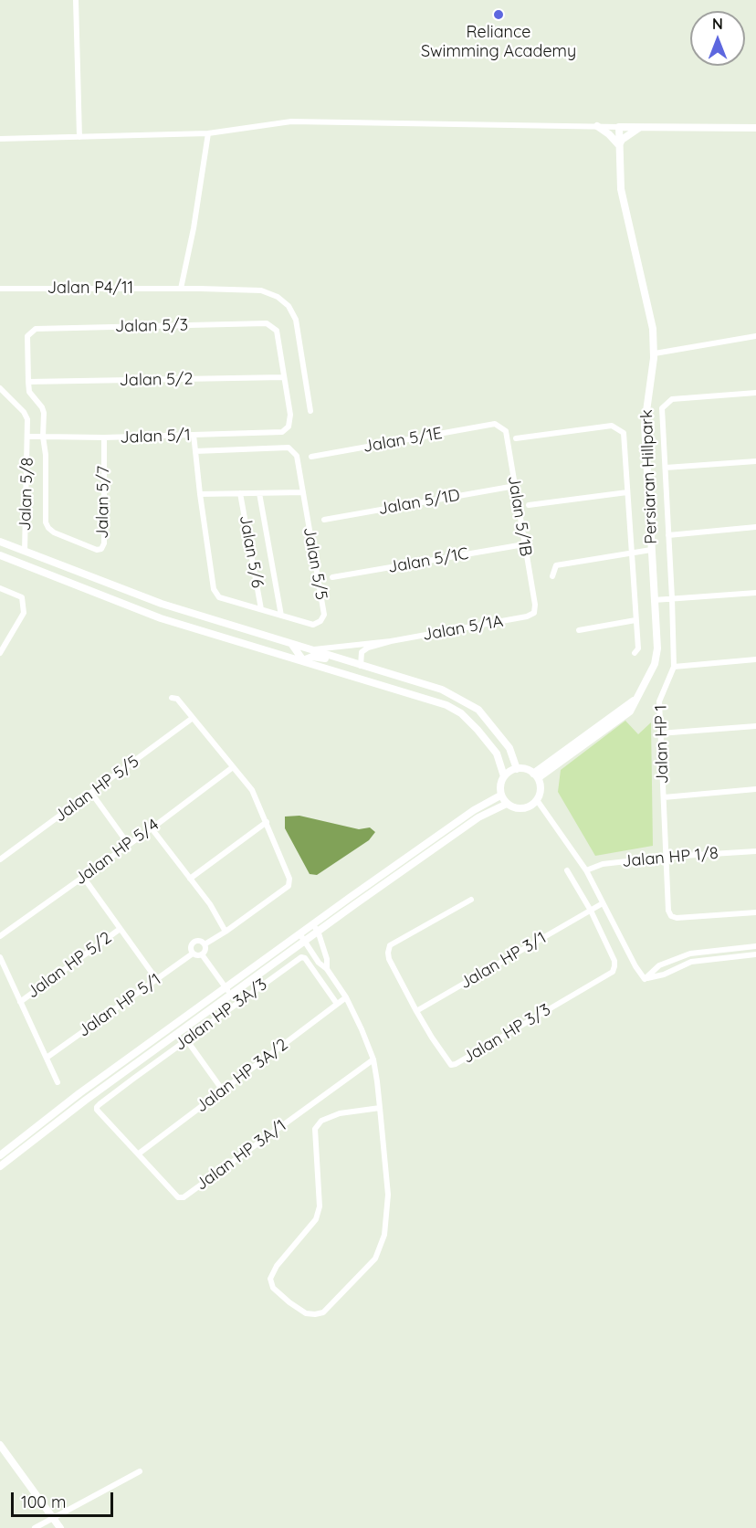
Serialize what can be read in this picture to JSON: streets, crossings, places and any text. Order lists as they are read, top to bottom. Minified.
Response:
{"streets":{"street":["Jalan P4/11","Jalan 5/3","Jalan 5/2","Jalan 5/1","Jalan 5/1E","Persiaran Hillpark","Jalan 5/8","Jalan 5/7","Jalan 5/1D","Jalan 5/1B","Jalan 5/6","Jalan 5/1C","Jalan 5/5","Jalan 5/1A","Jalan HP 1","Jalan HP 5/5","Jalan HP 5/4","Jalan HP 1/8","Jalan HP 3/1","Jalan HP 5/2","Jalan HP 5/1","Jalan HP 3A/3","Jalan HP 3/3","Jalan HP 3A/2","Jalan HP 3A/1"]},"crossings":[["Jalan 5/3","Jalan 5/2"],["Jalan 5/3","Jalan 5/1"],["Jalan 5/3","Jalan 5/7"],["Jalan 5/1","Jalan 5/8"],["Jalan 5/1","Jalan 5/7"],["Jalan 5/1","Jalan 5/5"],["Jalan 5/1E","Jalan 5/1B"],["Jalan 5/1D","Jalan 5/1B"],["Jalan 5/1B","Jalan 5/1C"],["Jalan 5/1B","Jalan 5/1A"],["Jalan 5/6","Jalan 5/5"],["Jalan HP 1","Jalan HP 1/8"],["Jalan HP 3/1","Jalan HP 3/3"],["Jalan HP 3A/3","Jalan HP 3A/2"],["Jalan HP 3A/3","Jalan HP 3A/1"],["Jalan HP 3A/2","Jalan HP 3A/1"]],"places":["Reliance Swimming Academy"],"scale_bar":"100 m","north":"top"}
